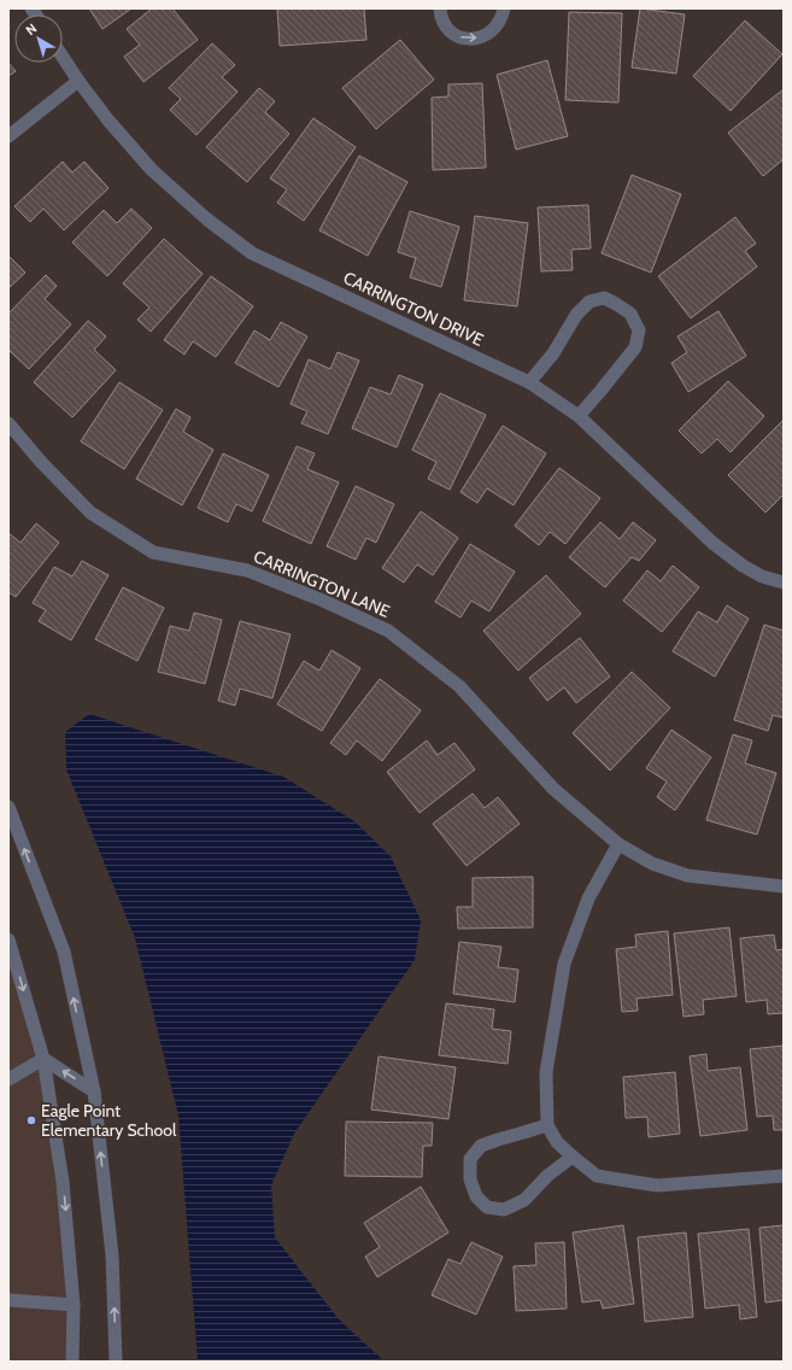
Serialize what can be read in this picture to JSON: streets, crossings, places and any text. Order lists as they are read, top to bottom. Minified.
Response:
{"streets":{"street":["CARRINGTON DRIVE","CARRINGTON LANE"]},"places":["Eagle Point Elementary School"],"north":"top left"}
